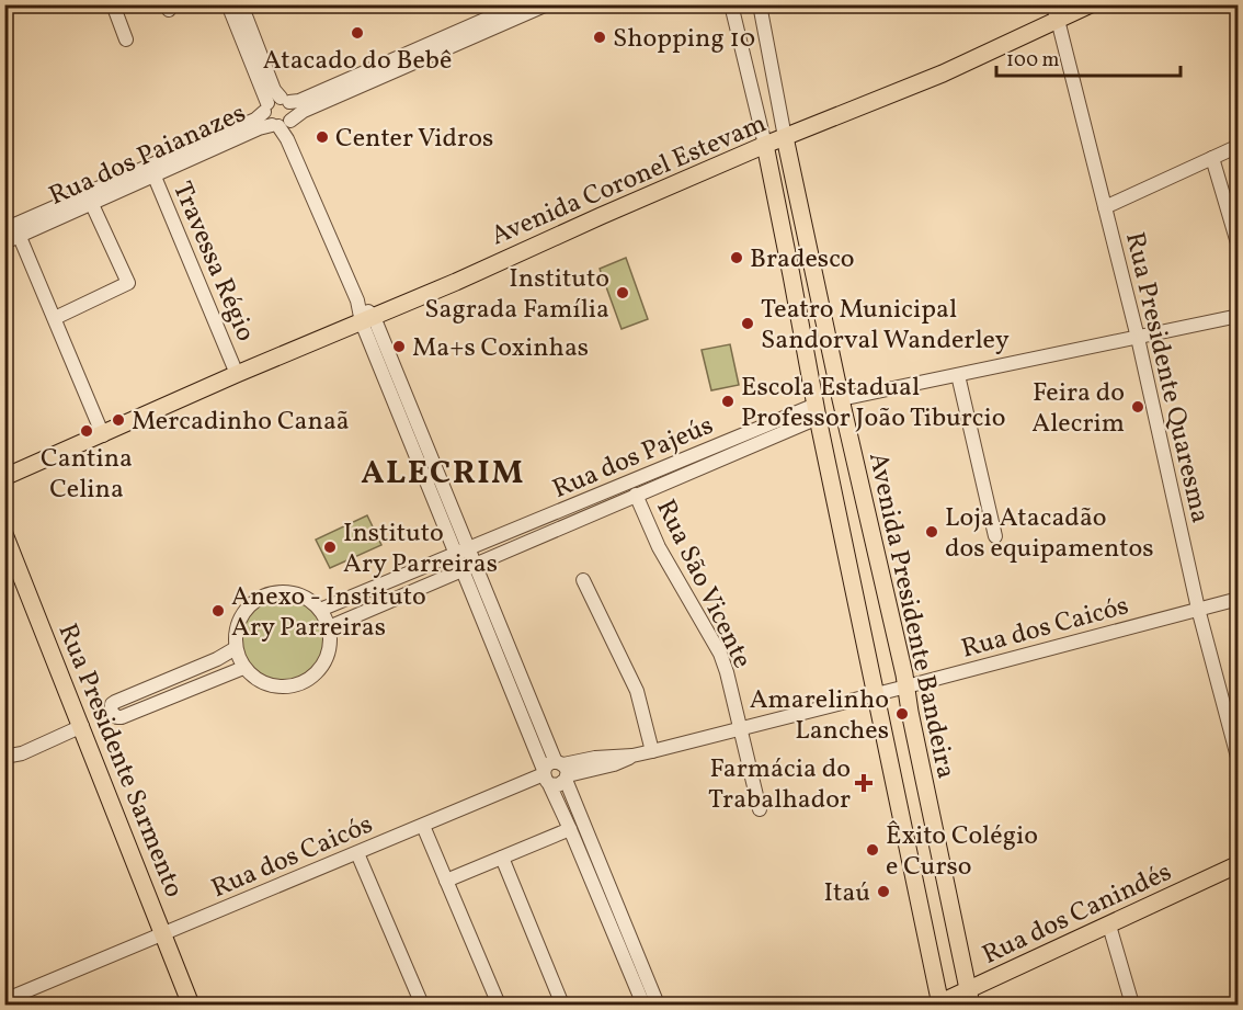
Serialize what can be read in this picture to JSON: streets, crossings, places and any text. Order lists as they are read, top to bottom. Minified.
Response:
{"streets":{"main road":["Avenida Coronel Estevam","Avenida Presidente Bandeira","Rua Presidente Sarmento","Rua dos Canindés"],"street":["Rua dos Paianazes","Travessa Régio","Rua Presidente Quaresma","Rua dos Pajeús","Rua São Vicente","Rua dos Caicós"]},"crossings":[["Rua dos Paianazes","Travessa Régio"],["Avenida Coronel Estevam","Travessa Régio"],["Avenida Coronel Estevam","Rua Presidente Quaresma"],["Avenida Coronel Estevam","Avenida Presidente Bandeira"],["Rua Presidente Quaresma","Rua dos Caicós"],["Rua dos Pajeús","Rua São Vicente"],["Rua dos Pajeús","Avenida Presidente Bandeira"],["Rua São Vicente","Rua dos Caicós"],["Avenida Presidente Bandeira","Rua dos Caicós"],["Avenida Presidente Bandeira","Rua dos Canindés"],["Rua dos Caicós","Rua Presidente Sarmento"]],"districts":["ALECRIM"],"places":{"other":["Atacado do Bebê","Shopping 10","Center Vidros","Bradesco","Instituto Sagrada Família","Teatro Municipal Sandorval Wanderley","Ma+s Coxinhas","Escola Estadual Professor João Tiburcio","Feira do Alecrim","Mercadinho Canaã","Cantina Celina","Loja Atacadão dos equipamentos","Instituto Ary Parreiras","Anexo - Instituto Ary Parreiras","Amarelinho Lanches","Êxito Colégio e Curso","Itaú"],"health":["Farmácia do Trabalhador"]},"scale_bar":"100 m"}
